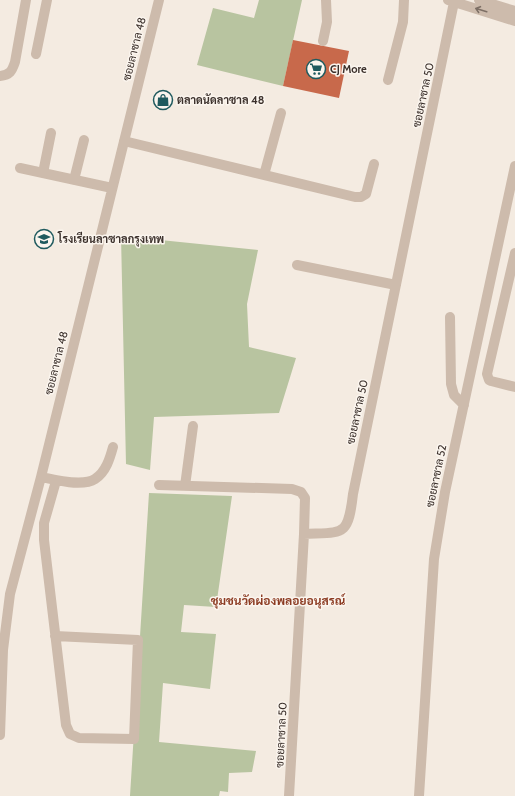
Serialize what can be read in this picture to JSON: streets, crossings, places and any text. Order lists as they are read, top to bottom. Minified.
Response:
{"streets":{"street":["ซอยลาซาล 48","ซอยลาซาล 50","ซอยลาซาล 52"]},"districts":["ชุมชนวัดผ่องพลอยอนุสรณ์"],"places":{"supermarket":["CJ More"],"shop":["ตลาดนัดลาซาล 48"],"school or university":["โรงเรียนลาซาลกรุงเทพ"]}}
